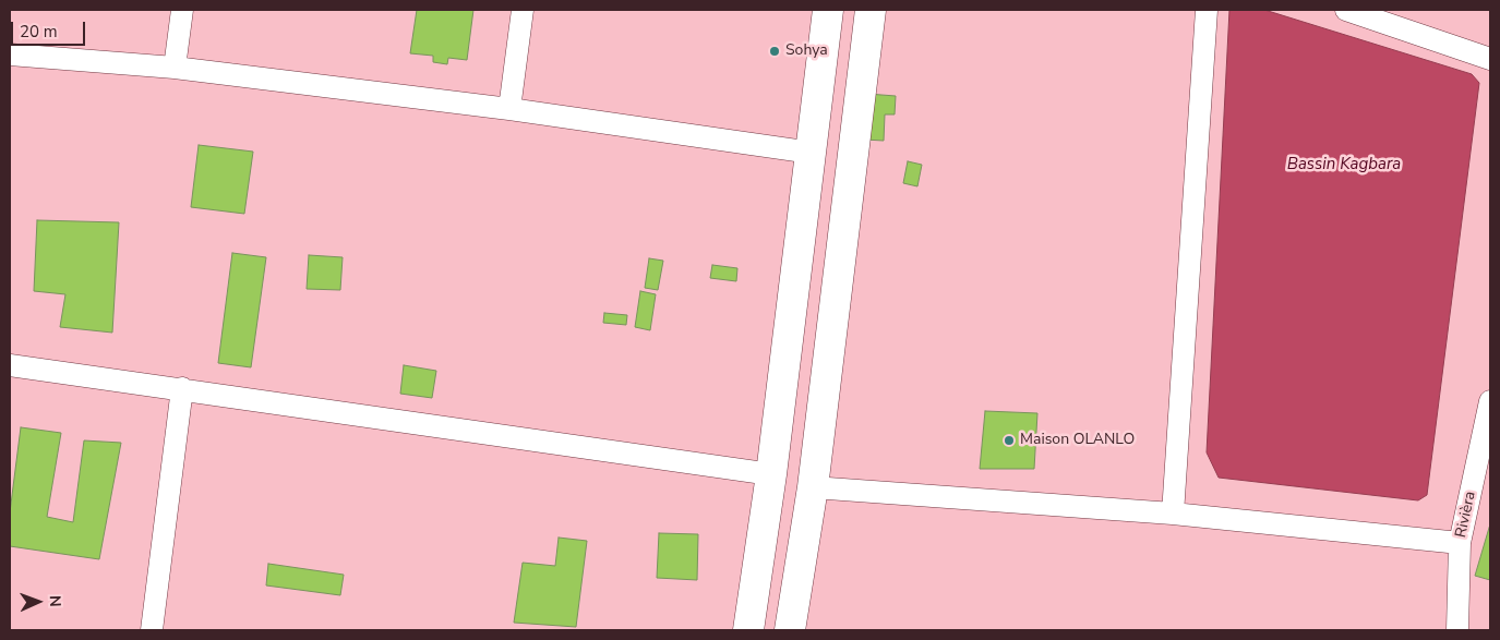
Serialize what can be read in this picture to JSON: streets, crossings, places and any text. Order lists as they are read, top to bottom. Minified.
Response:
{"streets":{"street":["Rivièra"]},"water":["Bassin Kagbara"],"places":["Sohya","Maison OLANLO"],"scale_bar":"20 m","north":"right"}
